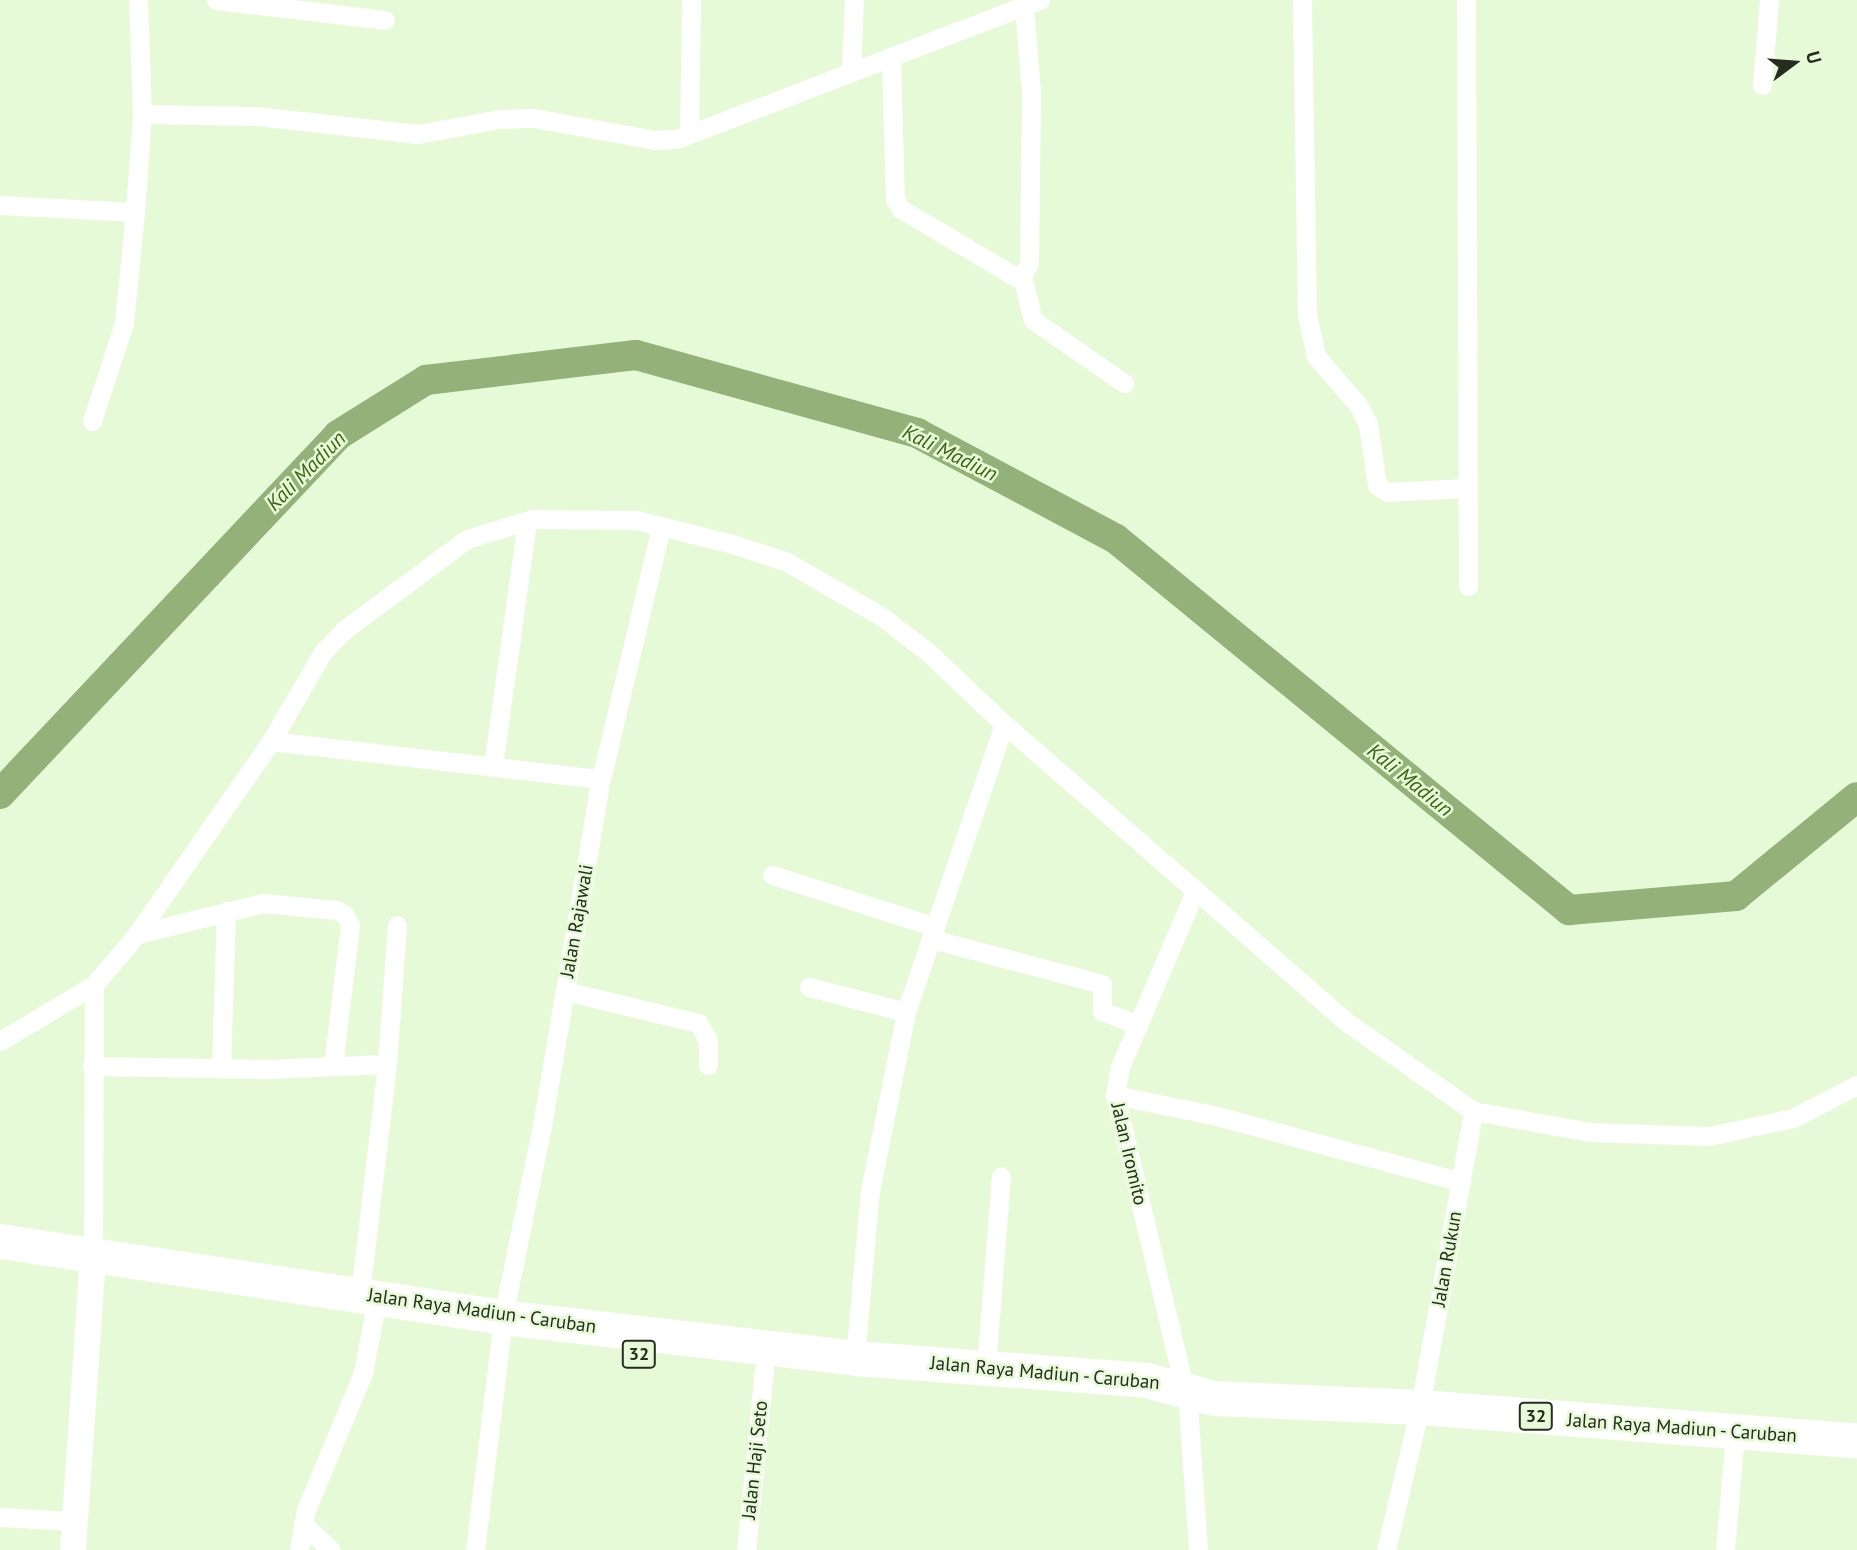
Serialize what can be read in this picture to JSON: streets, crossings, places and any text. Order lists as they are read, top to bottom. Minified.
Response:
{"streets":{"highway":["Jalan Raya Madiun - Caruban","32"],"street":["Jalan Rajawali","Jalan Iromito","Jalan Rukun","Jalan Haji Seto"]},"crossings":[["Jalan Rajawali","Jalan Raya Madiun - Caruban"],["Jalan Iromito","Jalan Raya Madiun - Caruban"],["Jalan Rukun","Jalan Raya Madiun - Caruban"],["Jalan Raya Madiun - Caruban","Jalan Haji Seto"]],"water":["Kali Madiun"],"north":"right"}
